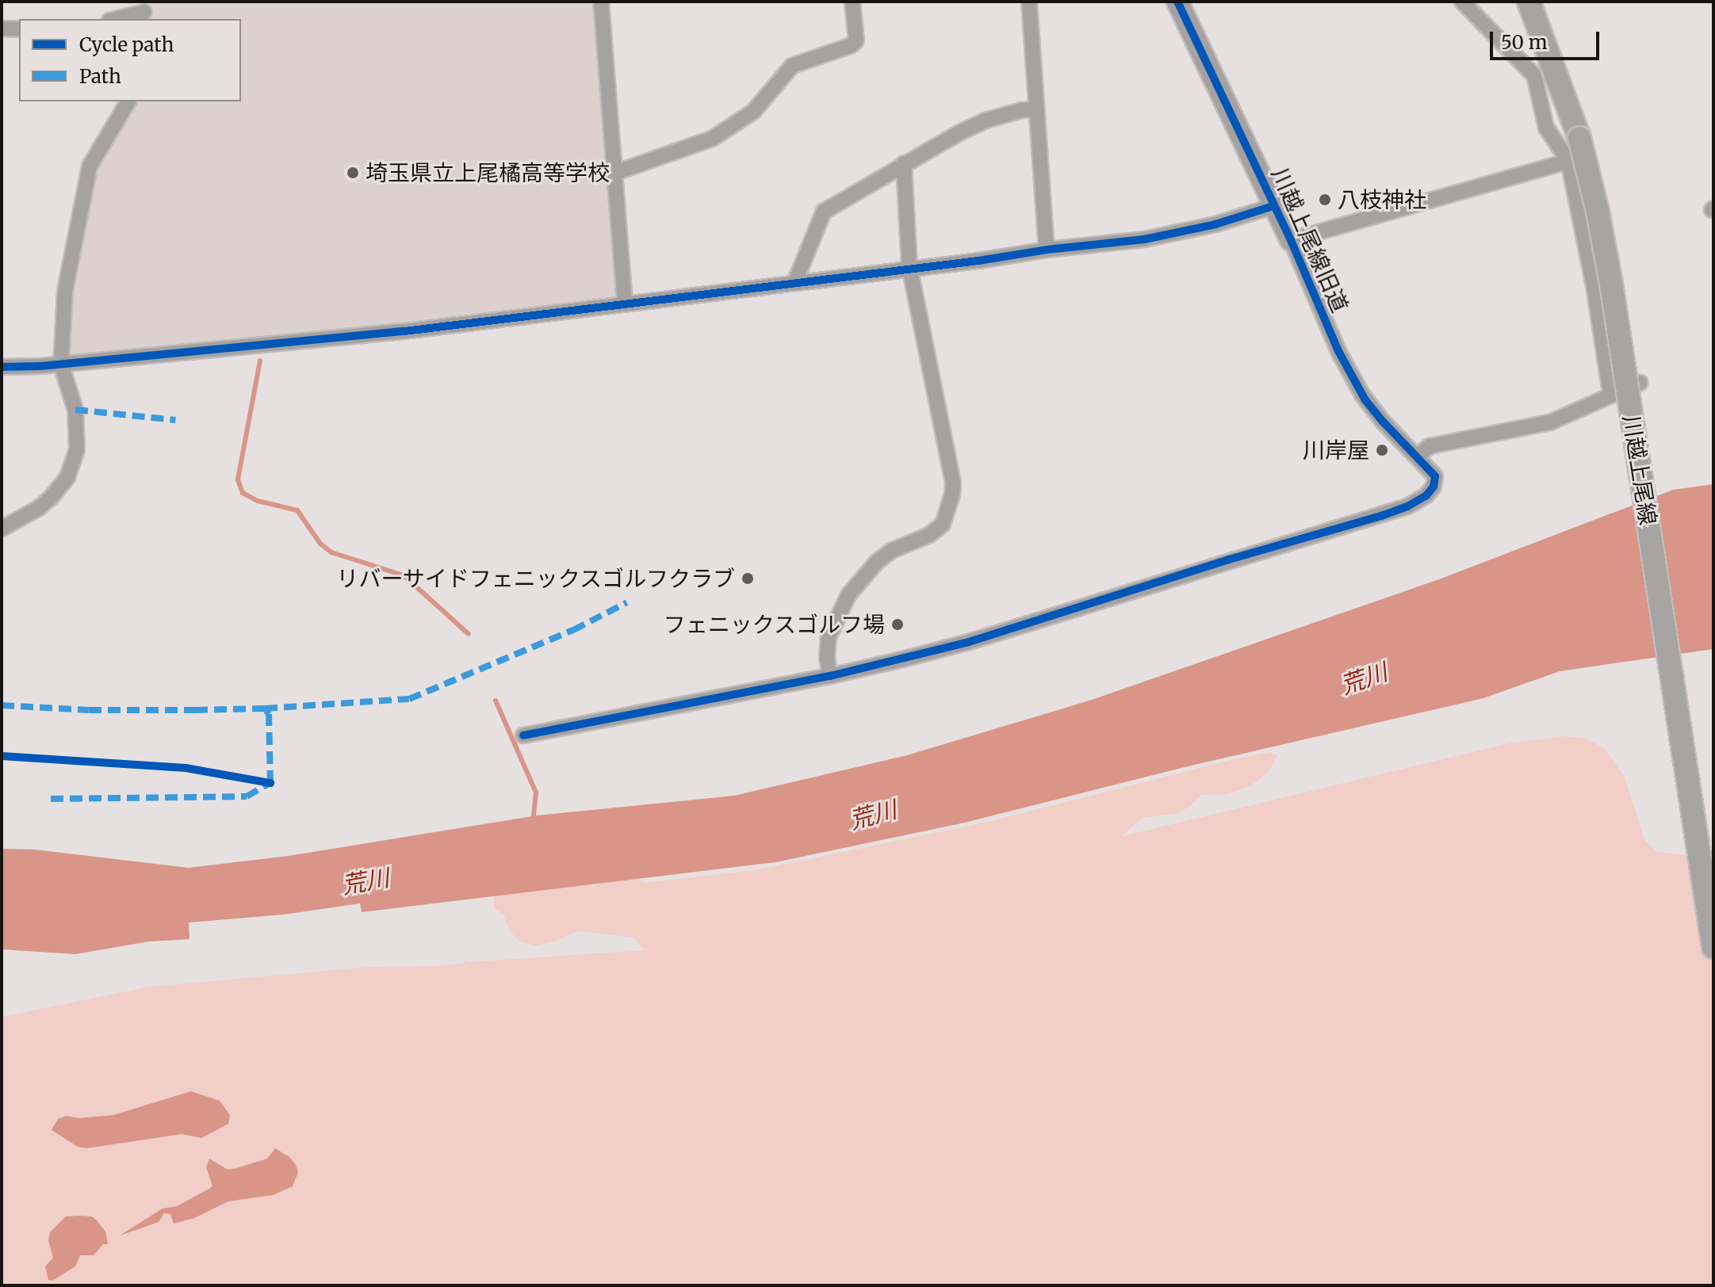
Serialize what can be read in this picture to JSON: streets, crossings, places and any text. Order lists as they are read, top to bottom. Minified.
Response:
{"streets":{"main road":["川越上尾線"],"street":["川越上尾線旧道"]},"water":["荒川"],"places":["埼玉県立上尾橘高等学校","八枝神社","川岸屋","リバーサイドフェニックスゴルフクラブ","フェニックスゴルフ場"],"legend":["Cycle path","Path"],"scale_bar":"50 m"}
